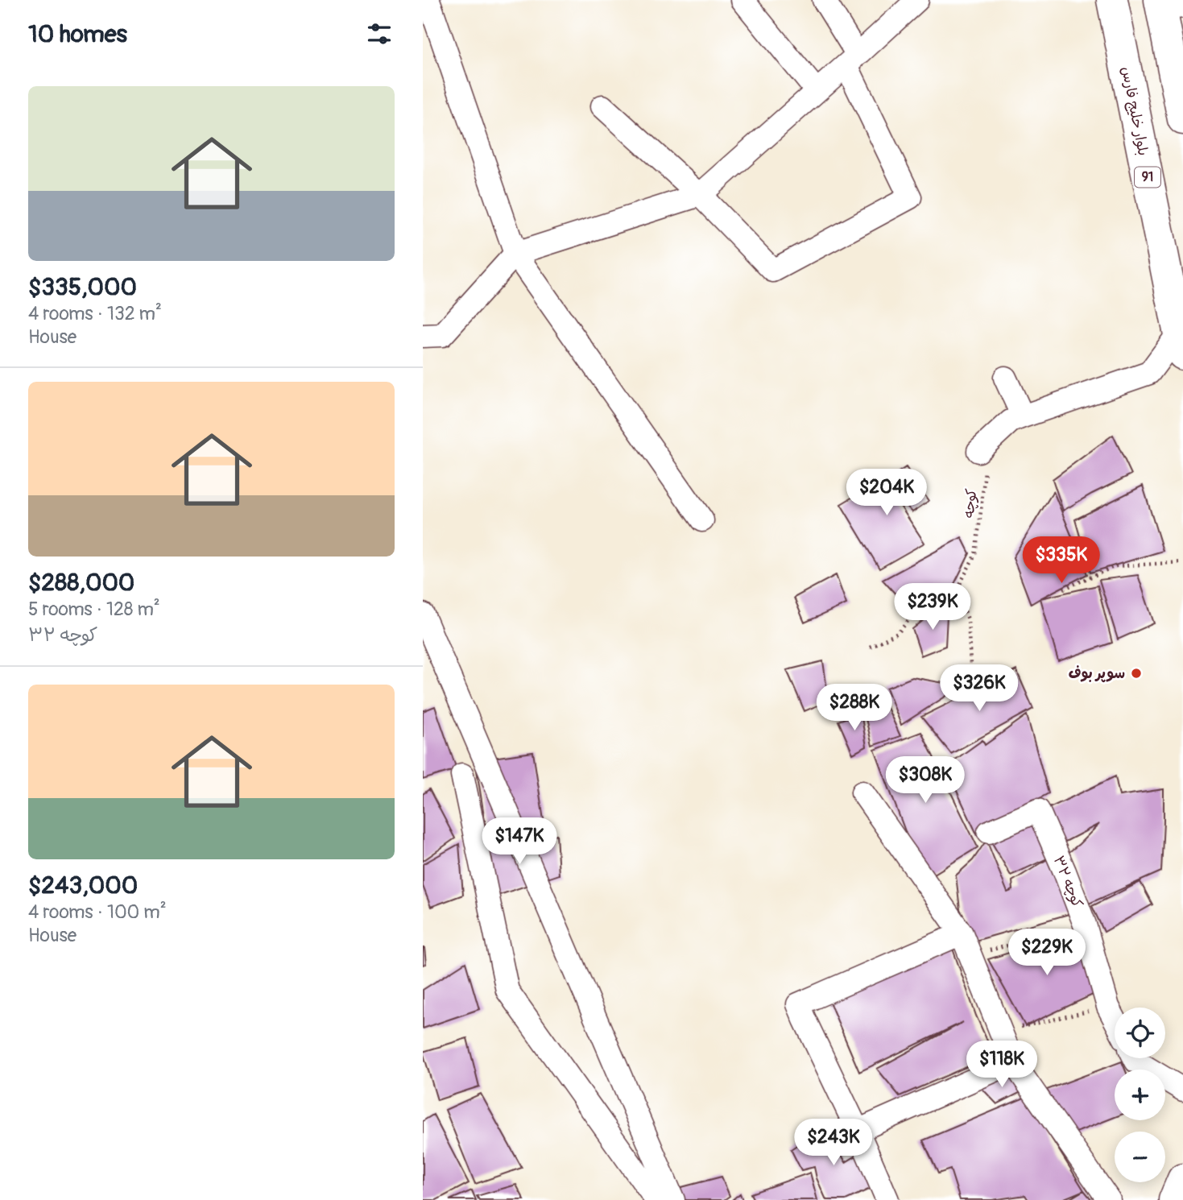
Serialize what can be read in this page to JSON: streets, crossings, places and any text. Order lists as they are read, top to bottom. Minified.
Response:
{"streets":{"highway":["بلوار خلیج فارس","91"],"street":["کوچه ۳۲"],"path":["کوچه"]},"places":["سوپر بوف"],"page":{"heading":"10 homes","list":[{"name":"$335,000","note":"4 rooms · 132 m² · House"},{"name":"$288,000","note":"5 rooms · 128 m² · کوچه ۳۲"},{"name":"$243,000","note":"4 rooms · 100 m² · House"}],"price":["$204K","$335K","$239K","$326K","$288K","$308K","$147K","$229K","$118K","$243K"],"map_buttons":["+","−"]}}
